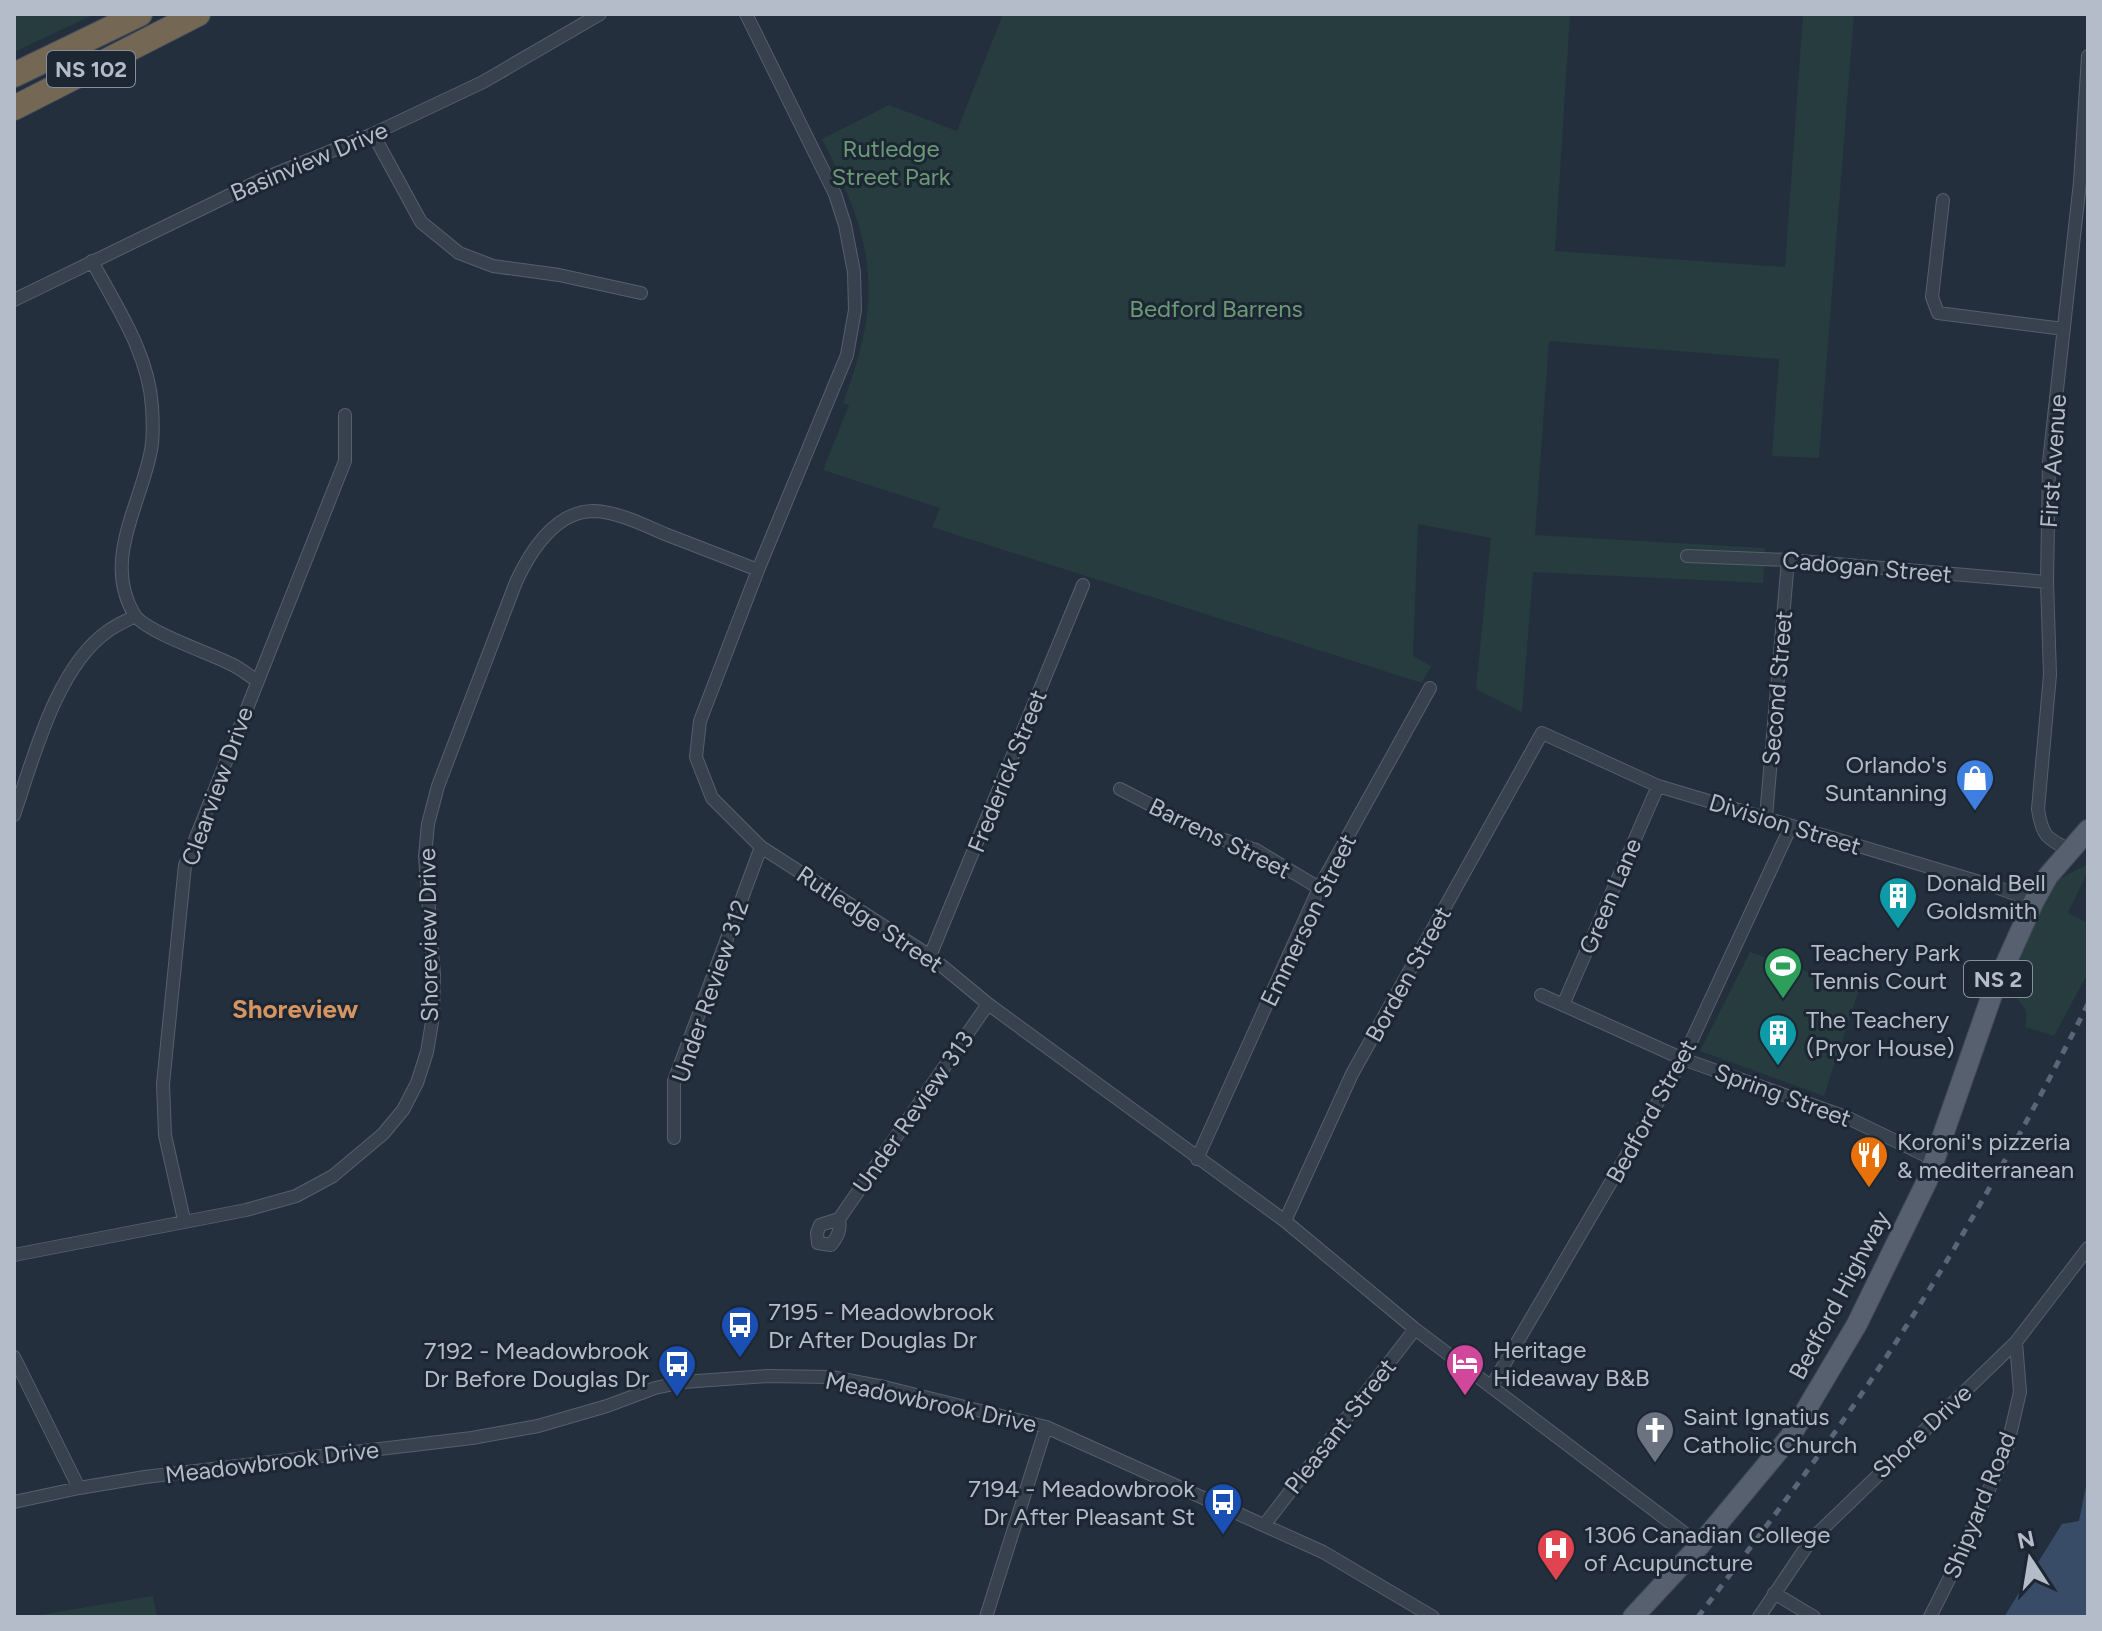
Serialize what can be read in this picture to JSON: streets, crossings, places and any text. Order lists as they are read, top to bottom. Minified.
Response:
{"streets":{"highway":["NS 102"],"main road":["NS 2","Bedford Highway"],"street":["Basinview Drive","First Avenue","Cadogan Street","Second Street","Frederick Street","Clearview Drive","Division Street","Barrens Street","Green Lane","Rutledge Street","Emmerson Street","Shoreview Drive","Borden Street","Under Review 312","Spring Street","Bedford Street","Under Review 313","Meadowbrook Drive","Pleasant Street","Shore Drive","Shipyard Road"]},"crossings":[["First Avenue","Cadogan Street"],["First Avenue","Bedford Highway"],["Cadogan Street","Second Street"],["Second Street","Division Street"],["Frederick Street","Rutledge Street"],["Clearview Drive","Shoreview Drive"],["Division Street","Green Lane"],["Division Street","Borden Street"],["Division Street","Bedford Street"],["Division Street","Bedford Highway"],["Barrens Street","Emmerson Street"],["Green Lane","Spring Street"],["Rutledge Street","Emmerson Street"],["Rutledge Street","Shoreview Drive"],["Rutledge Street","Borden Street"],["Rutledge Street","Under Review 312"],["Rutledge Street","Bedford Street"],["Rutledge Street","Under Review 313"],["Rutledge Street","Bedford Highway"],["Rutledge Street","Pleasant Street"],["Spring Street","Bedford Street"],["Spring Street","Bedford Highway"],["Meadowbrook Drive","Pleasant Street"],["Shore Drive","Shipyard Road"]],"districts":["Shoreview"],"parks":["Rutledge Street Park","Bedford Barrens"],"places":{"shop":["Orlando's Suntanning"],"building":["Donald Bell Goldsmith","The Teachery (Pryor House)"],"sports":["Teachery Park Tennis Court"],"restaurant":["Koroni's pizzeria & mediterranean"],"bus stop":["7195 - Meadowbrook Dr After Douglas Dr","7192 - Meadowbrook Dr Before Douglas Dr","7194 - Meadowbrook Dr After Pleasant St"],"hotel":["Heritage Hideaway B&B"],"church":["Saint Ignatius Catholic Church"],"hospital":["1306 Canadian College of Acupuncture"]},"north":"top"}
